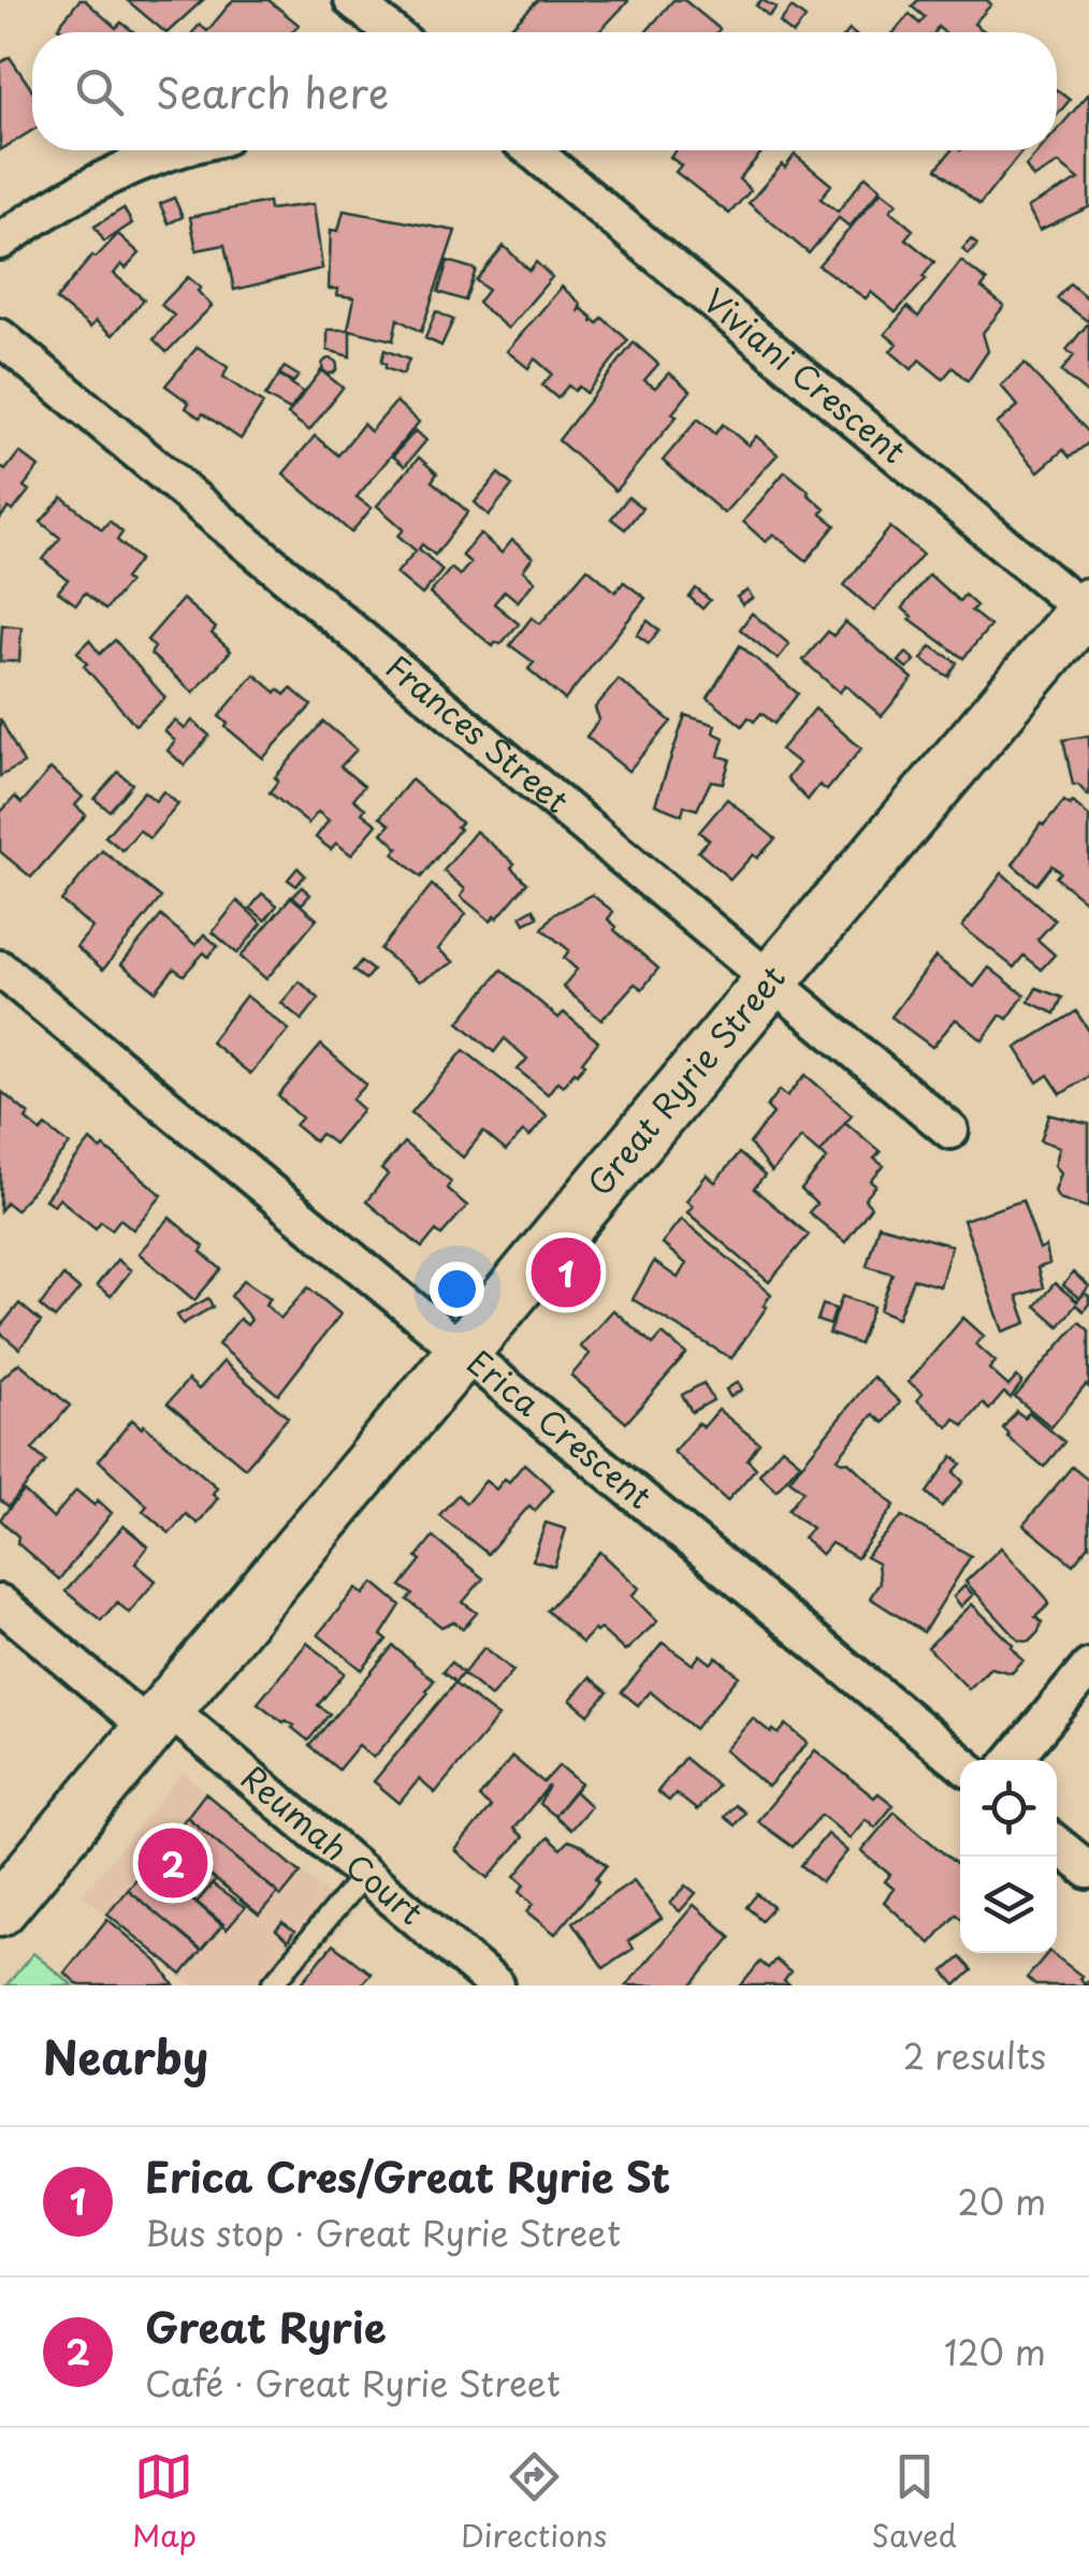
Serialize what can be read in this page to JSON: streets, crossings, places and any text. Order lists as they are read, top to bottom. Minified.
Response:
{"streets":{"main road":["Great Ryrie Street"],"street":["Viviani Crescent","Frances Street","Erica Crescent","Reumah Court"]},"crossings":[["Viviani Crescent","Great Ryrie Street"],["Frances Street","Great Ryrie Street"],["Great Ryrie Street","Erica Crescent"],["Great Ryrie Street","Reumah Court"]],"page":{"search":"Search here","pins":["1","2"],"heading":["Nearby","2 results"],"list":[{"mark":"1","name":"Erica Cres/Great Ryrie St","note":"Bus stop · Great Ryrie Street","value":"20 m"},{"mark":"2","name":"Great Ryrie","note":"Café · Great Ryrie Street","value":"120 m"}],"nav":["Map","Directions","Saved"]}}
